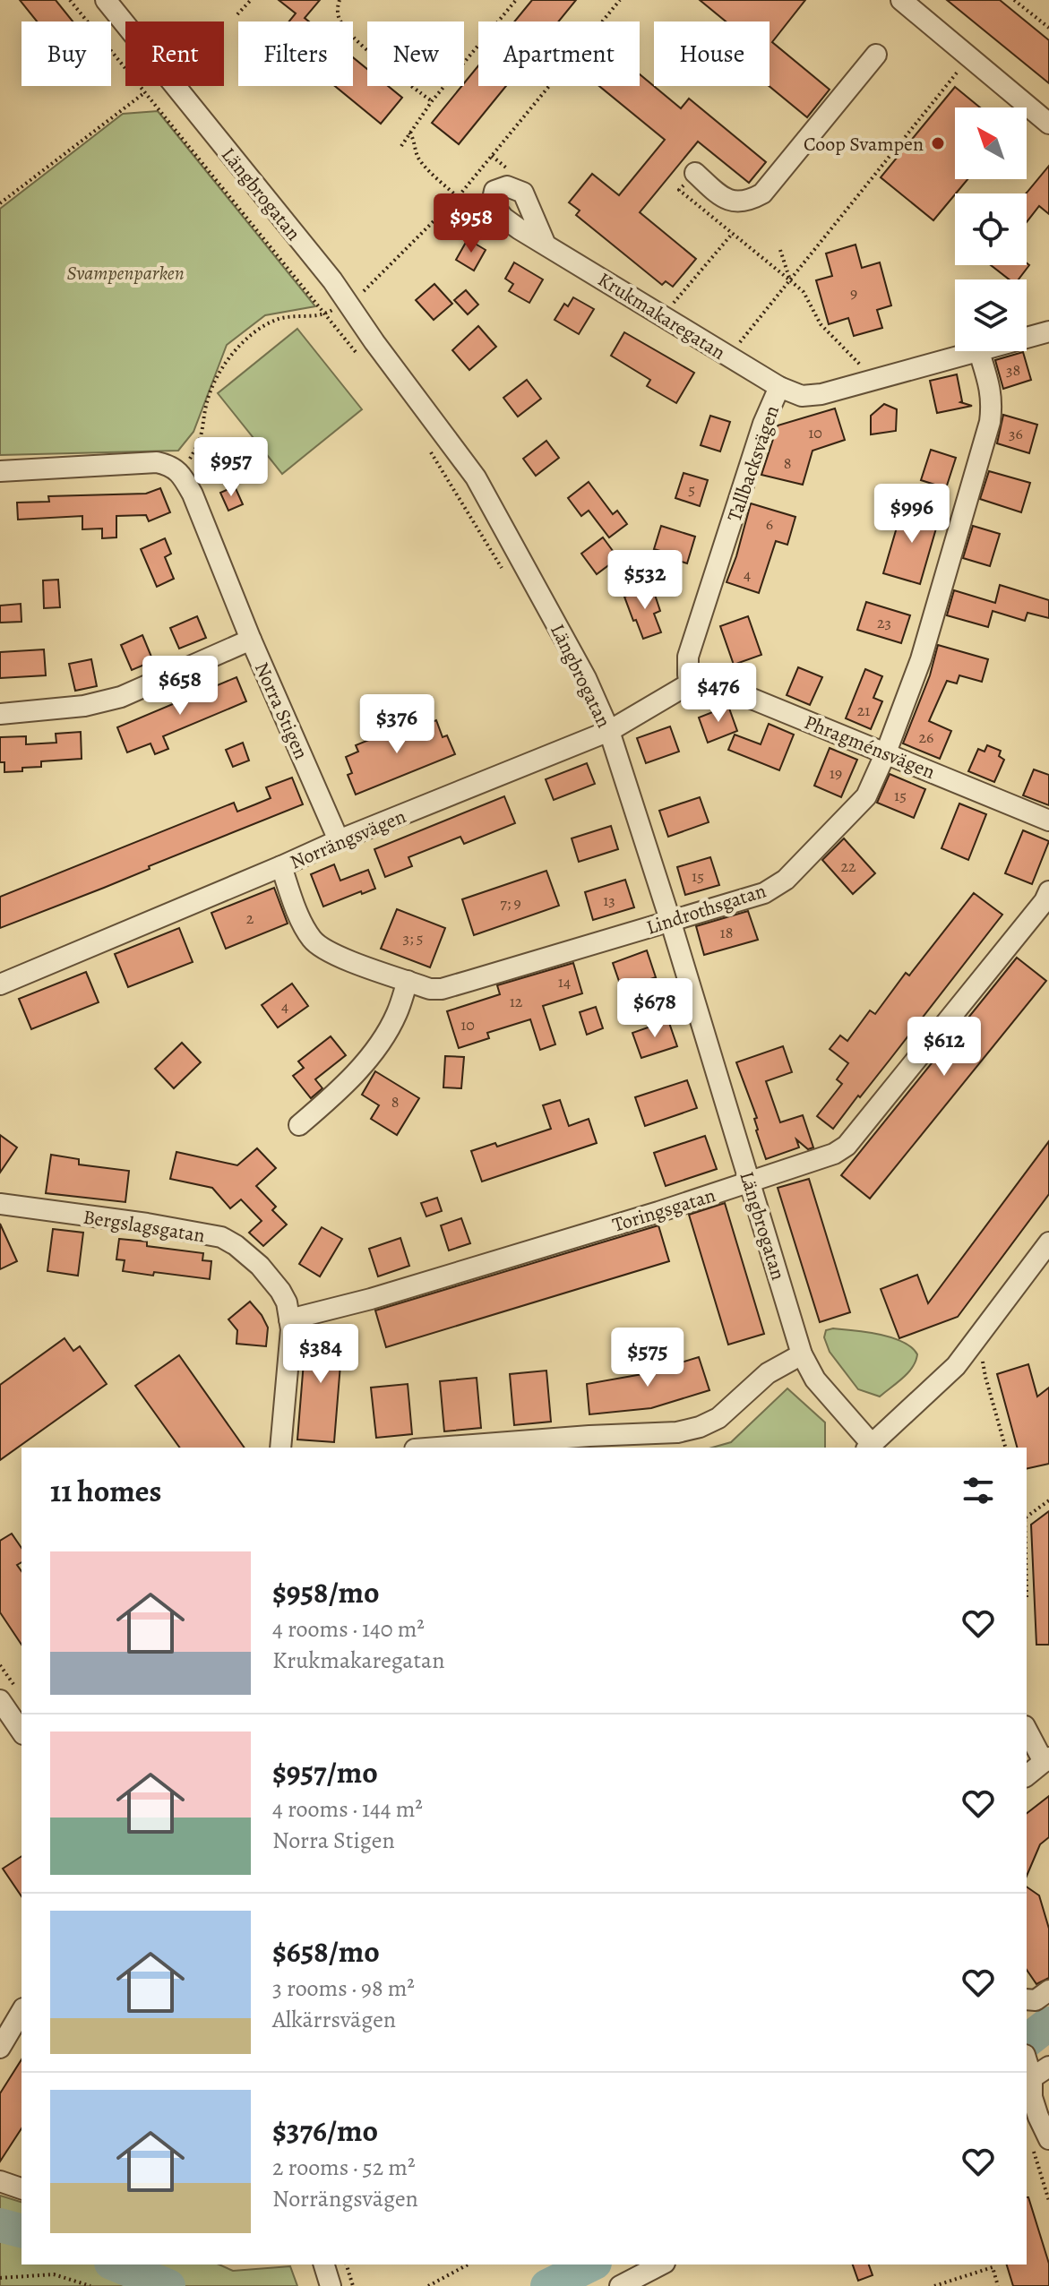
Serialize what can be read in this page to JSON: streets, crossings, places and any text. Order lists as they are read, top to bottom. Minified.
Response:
{"streets":{"street":["Längbrogatan","Krukmakaregatan","Tallbacksvägen","Norra Stigen","Phragménsvägen","Norrängsvägen","Lindrothsgatan","Toringsgatan","Bergslagsgatan"]},"crossings":[["Längbrogatan","Norrängsvägen"],["Längbrogatan","Lindrothsgatan"],["Längbrogatan","Toringsgatan"],["Krukmakaregatan","Tallbacksvägen"],["Tallbacksvägen","Phragménsvägen"],["Tallbacksvägen","Norrängsvägen"],["Tallbacksvägen","Lindrothsgatan"],["Norra Stigen","Norrängsvägen"],["Phragménsvägen","Norrängsvägen"],["Phragménsvägen","Lindrothsgatan"],["Norrängsvägen","Lindrothsgatan"],["Toringsgatan","Bergslagsgatan"]],"parks":["Svampenparken"],"places":["Coop Svampen"],"house_numbers":["9","38","10","36","8","5","6","4","23","21","26","19","15","22","15","13","7; 9","2","18","3; 5","14","12","4","10","8"],"north":"top left","page":{"chip":["Buy","Rent","Filters","New","Apartment","House"],"price":["$958","$957","$996","$532","$658","$476","$376","$678","$612","$384","$575"],"heading":"11 homes","list":[{"name":"$958/mo","note":"4 rooms · 140 m² · Krukmakaregatan"},{"name":"$957/mo","note":"4 rooms · 144 m² · Norra Stigen"},{"name":"$658/mo","note":"3 rooms · 98 m² · Alkärrsvägen"},{"name":"$376/mo","note":"2 rooms · 52 m² · Norrängsvägen"}]}}
